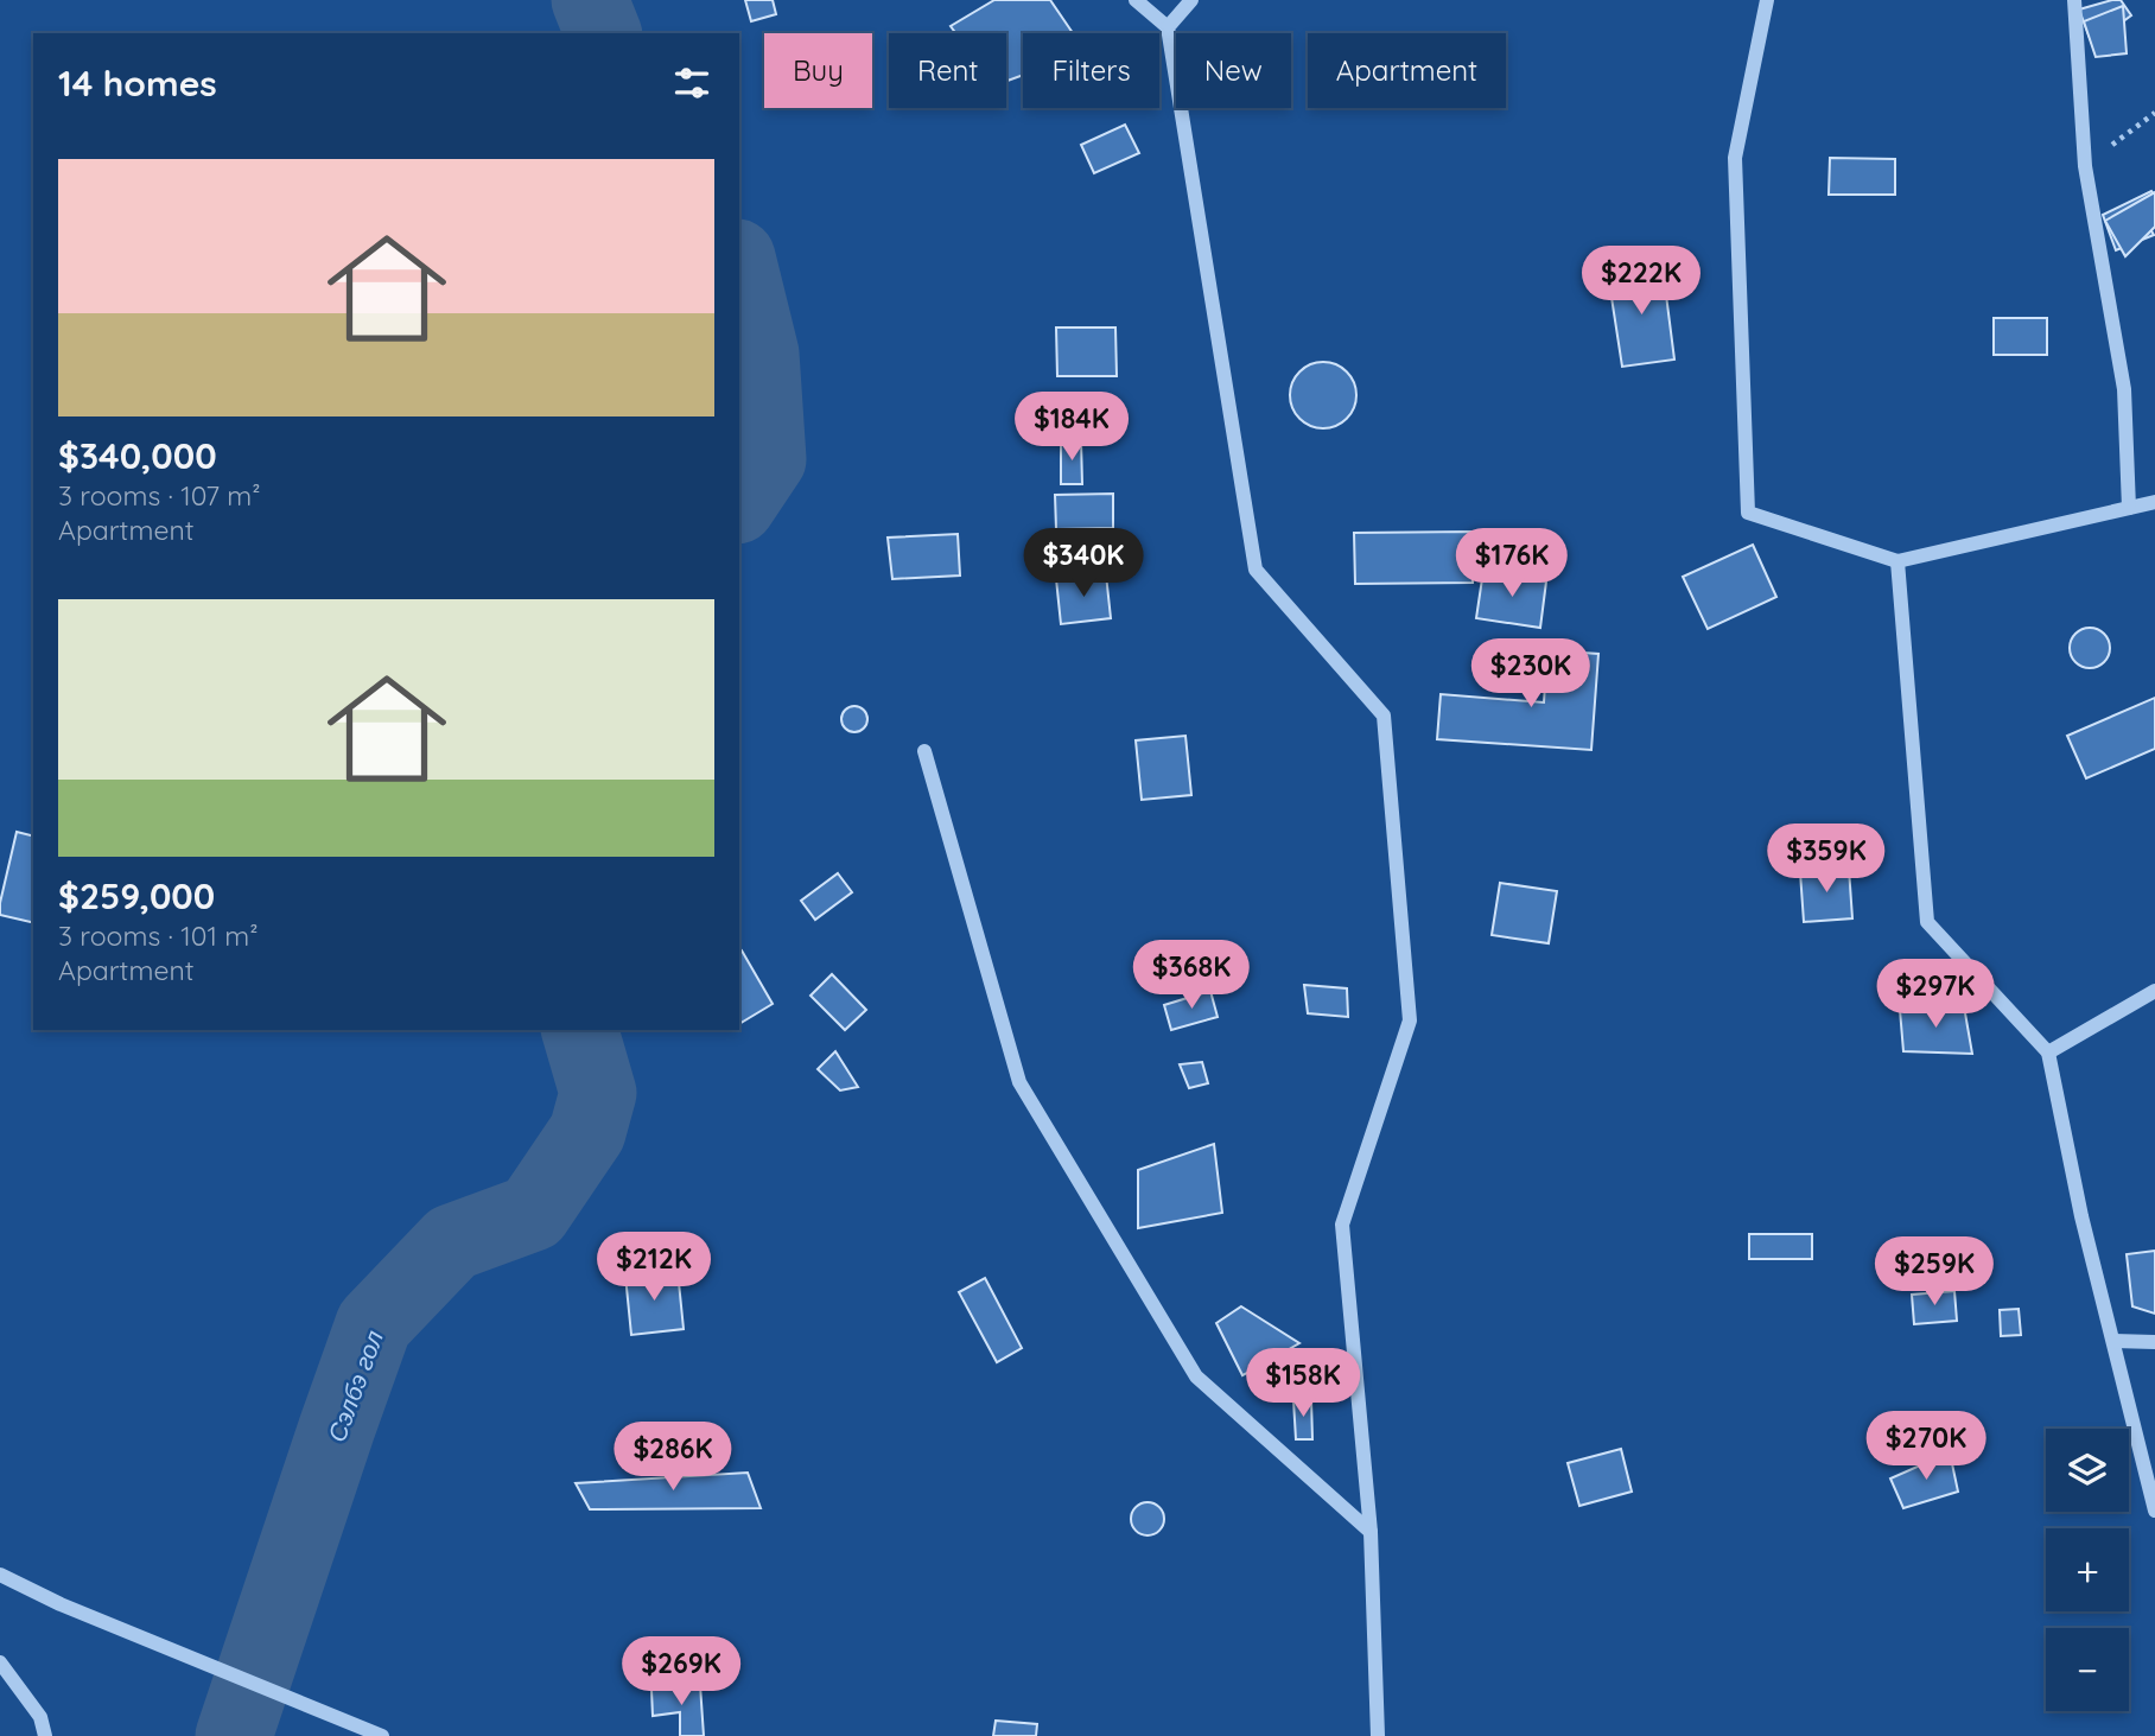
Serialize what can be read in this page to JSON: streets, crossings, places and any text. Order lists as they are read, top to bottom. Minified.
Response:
{"water":["Сэлбэ гол"],"page":{"chip":["Buy","Rent","Filters","New","Apartment"],"heading":"14 homes","list":[{"name":"$340,000","note":"3 rooms · 107 m² · Apartment"},{"name":"$259,000","note":"3 rooms · 101 m² · Apartment"}],"price":["$222K","$184K","$340K","$176K","$230K","$359K","$368K","$297K","$212K","$259K","$158K","$270K","$286K","$269K"],"map_buttons":["+","−"]}}
